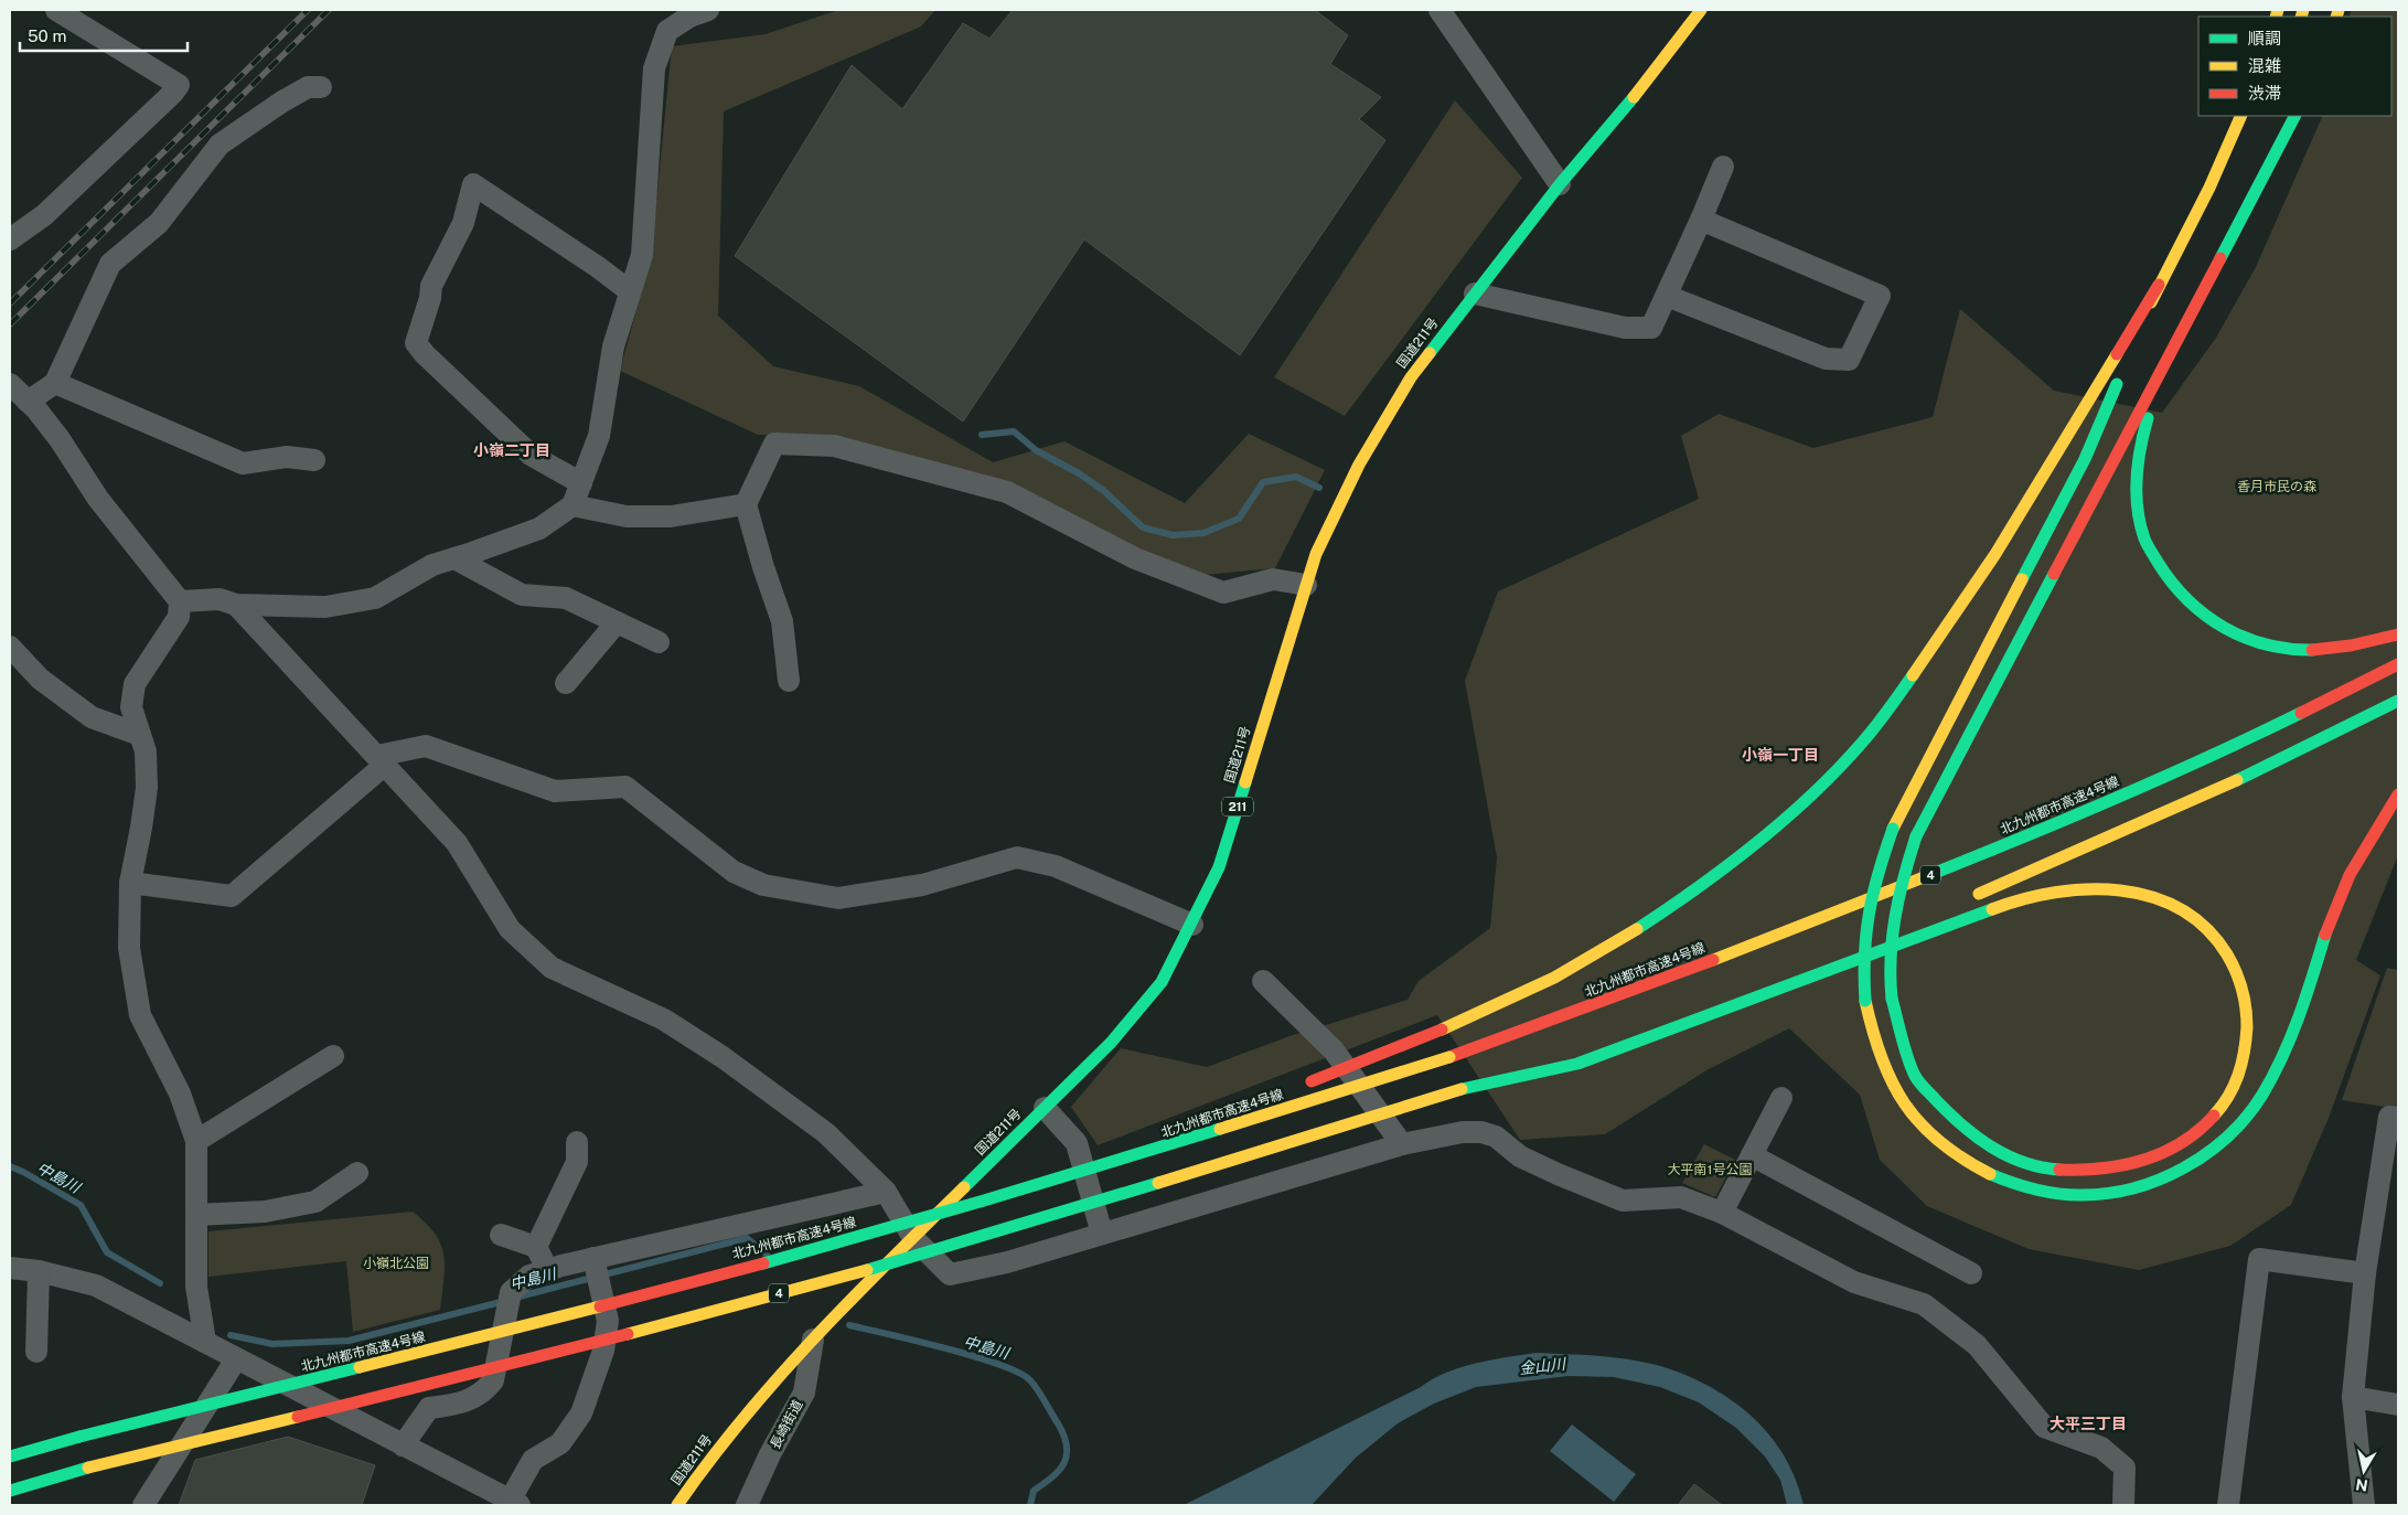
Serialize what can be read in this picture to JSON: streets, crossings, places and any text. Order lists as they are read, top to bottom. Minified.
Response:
{"streets":{"highway":["国道211号","北九州都市高速4号線","211","4"],"street":["長崎街道"]},"crossings":[["国道211号","長崎街道"]],"districts":["小嶺二丁目","小嶺一丁目","大平三丁目"],"water":["中島川","金山川"],"parks":["香月市民の森","大平南1号公園","小嶺北公園"],"legend":["順調","混雑","渋滞"],"scale_bar":"50 m","north":"bottom"}
